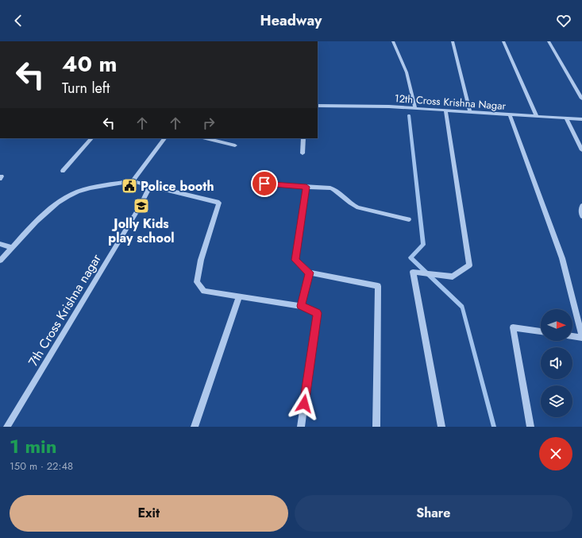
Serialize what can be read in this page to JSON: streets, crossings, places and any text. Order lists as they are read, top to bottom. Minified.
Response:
{"streets":{"street":["12th Cross Krishna Nagar","7th Cross Krishna nagar"]},"places":{"public building":["Police booth"],"school or university":["Jolly Kids play school"]},"north":"right","page":{"header":"Headway","turn":["40 m","Turn left"],"heading":["1 min","150 m · 22:48"],"buttons":["Exit","Share"]}}
